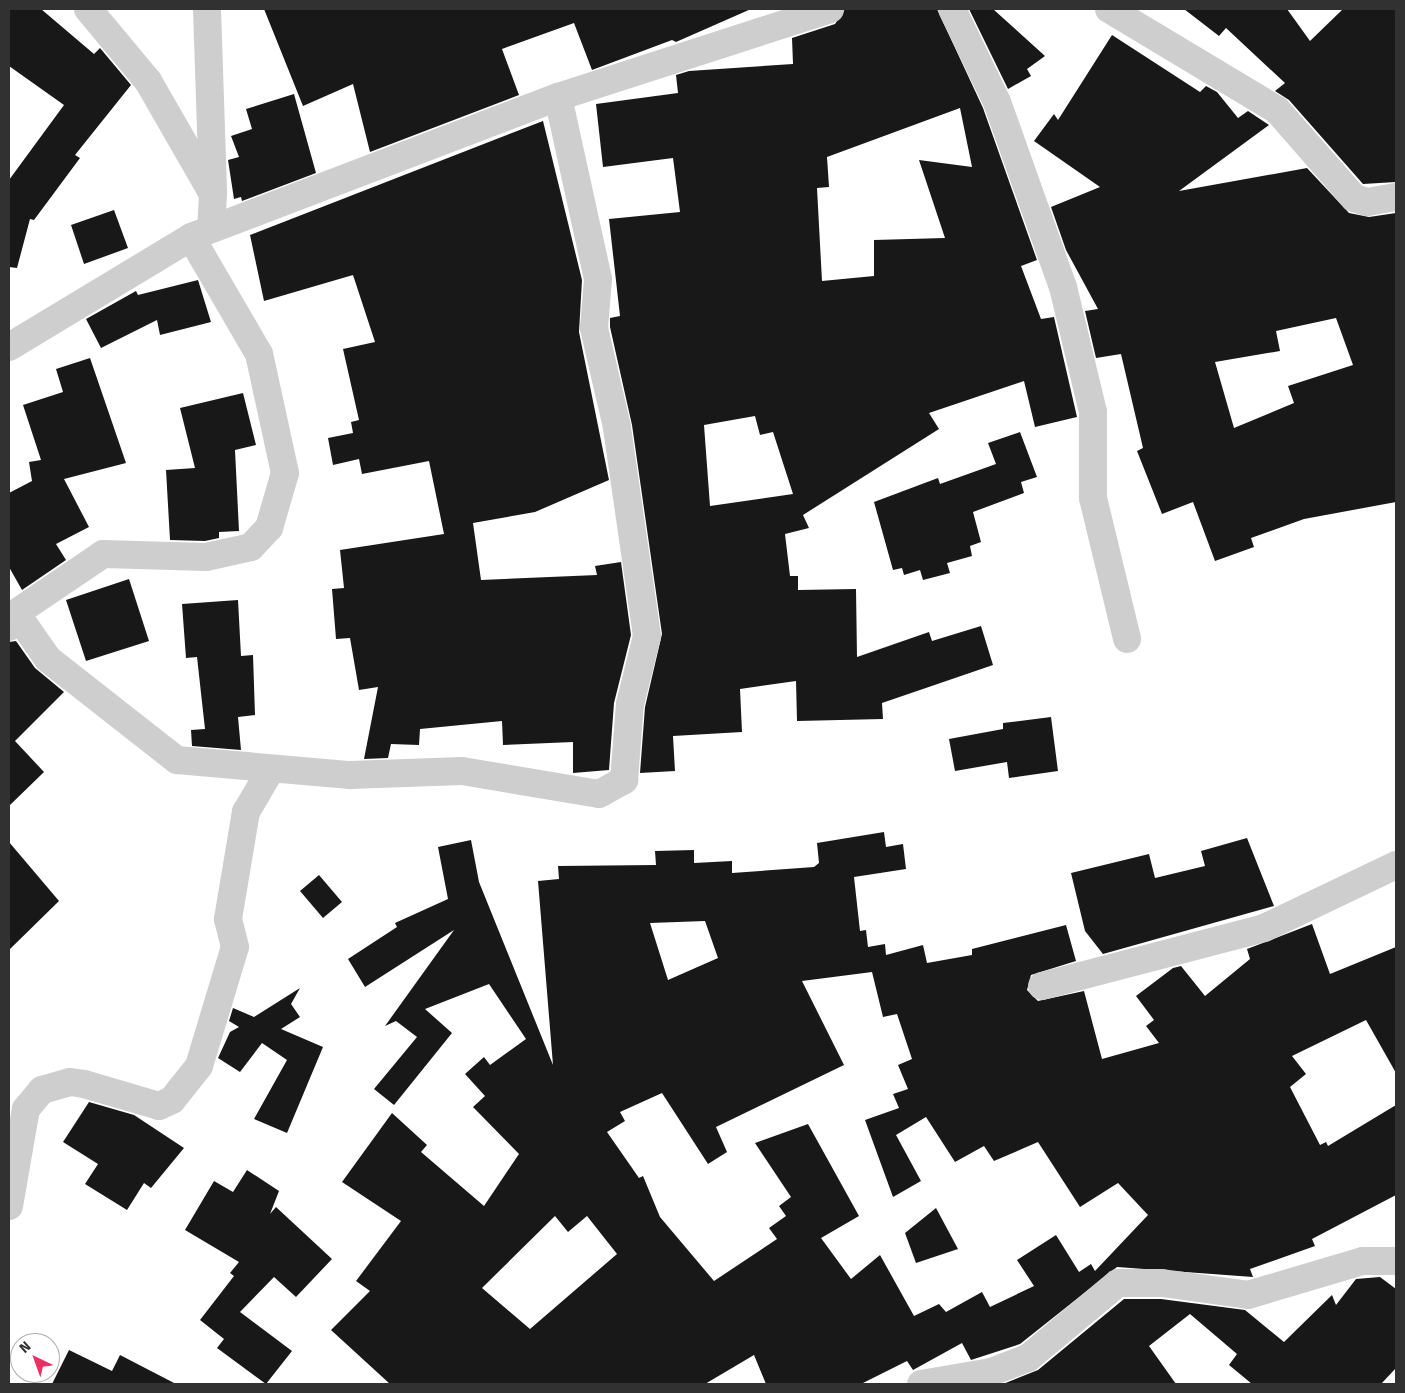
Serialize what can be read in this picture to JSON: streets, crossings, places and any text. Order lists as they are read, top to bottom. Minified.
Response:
{"north":"top left"}
